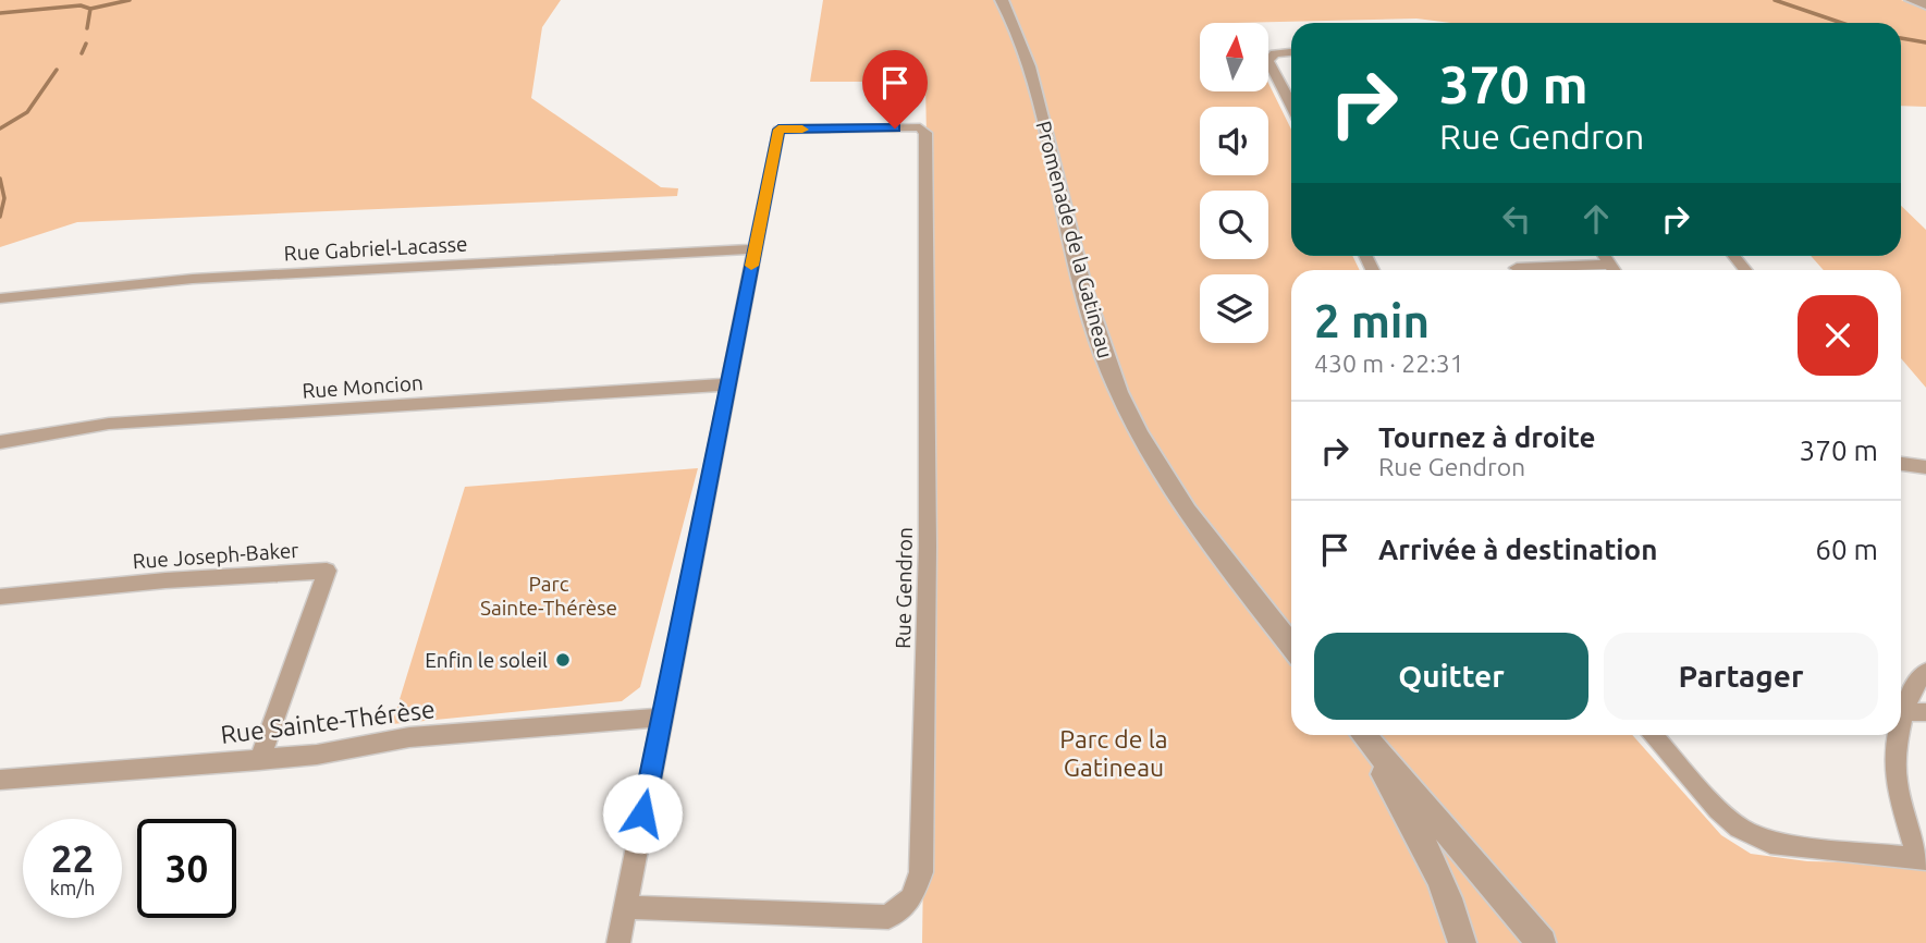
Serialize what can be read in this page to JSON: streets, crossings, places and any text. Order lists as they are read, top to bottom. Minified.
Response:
{"streets":{"street":["Promenade de la Gatineau","Rue Gabriel-Lacasse","Rue Moncion","Rue Joseph-Baker","Rue Gendron","Rue Sainte-Thérèse"]},"crossings":[["Rue Gabriel-Lacasse","Rue Gendron"],["Rue Joseph-Baker","Rue Sainte-Thérèse"]],"parks":["Parc Sainte-Thérèse","Parc de la Gatineau"],"places":["Enfin le soleil"],"north":"top","page":{"turn":["370 m","Rue Gendron"],"heading":["2 min","430 m · 22:31"],"list":[{"name":"Tournez à droite","note":"Rue Gendron","value":"370 m"},{"name":"Arrivée à destination","value":"60 m"}],"buttons":["Quitter","Partager"],"speed":"22 km/h","limit":"30"}}
